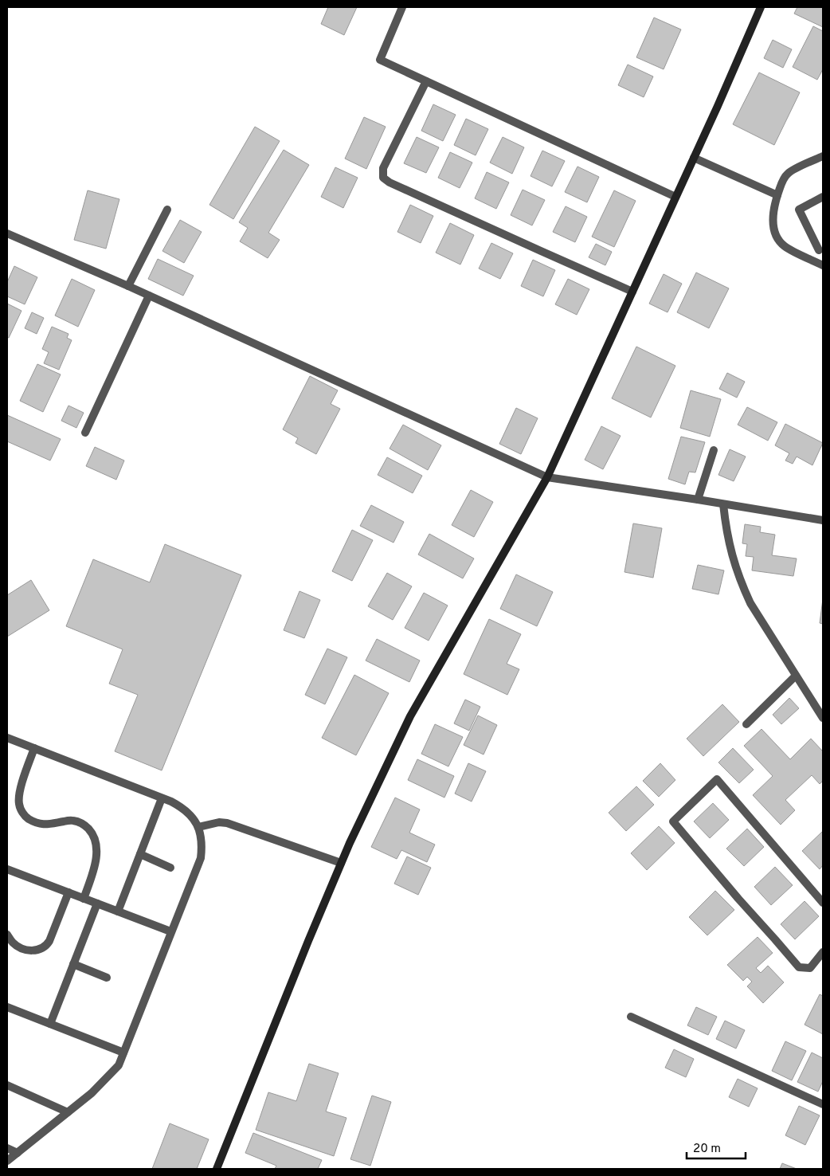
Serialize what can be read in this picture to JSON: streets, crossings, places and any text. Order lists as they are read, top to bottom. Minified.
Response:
{"scale_bar":"20 m"}
